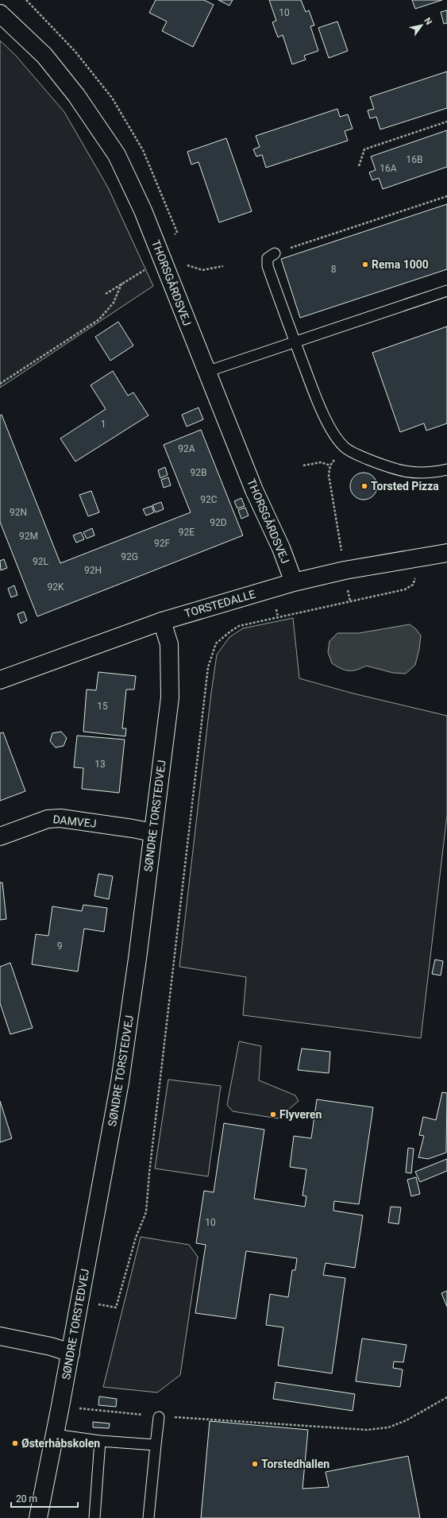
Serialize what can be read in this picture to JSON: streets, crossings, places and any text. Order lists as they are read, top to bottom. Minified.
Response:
{"streets":{"street":["THORSGÅRDSVEJ","TORSTEDALLE","SØNDRE TORSTEDVEJ","DAMVEJ"]},"crossings":[["THORSGÅRDSVEJ","TORSTEDALLE"],["TORSTEDALLE","SØNDRE TORSTEDVEJ"],["SØNDRE TORSTEDVEJ","DAMVEJ"]],"places":["Rema 1000","Torsted Pizza","Flyveren","Østerhåbskolen","Torstedhallen"],"house_numbers":["10","16B","16A","8","1","92A","92B","92C","92N","92D","92E","92M","92F","92G","92L","92H","92K","15","13","9","10"],"scale_bar":"20 m","north":"top right"}
